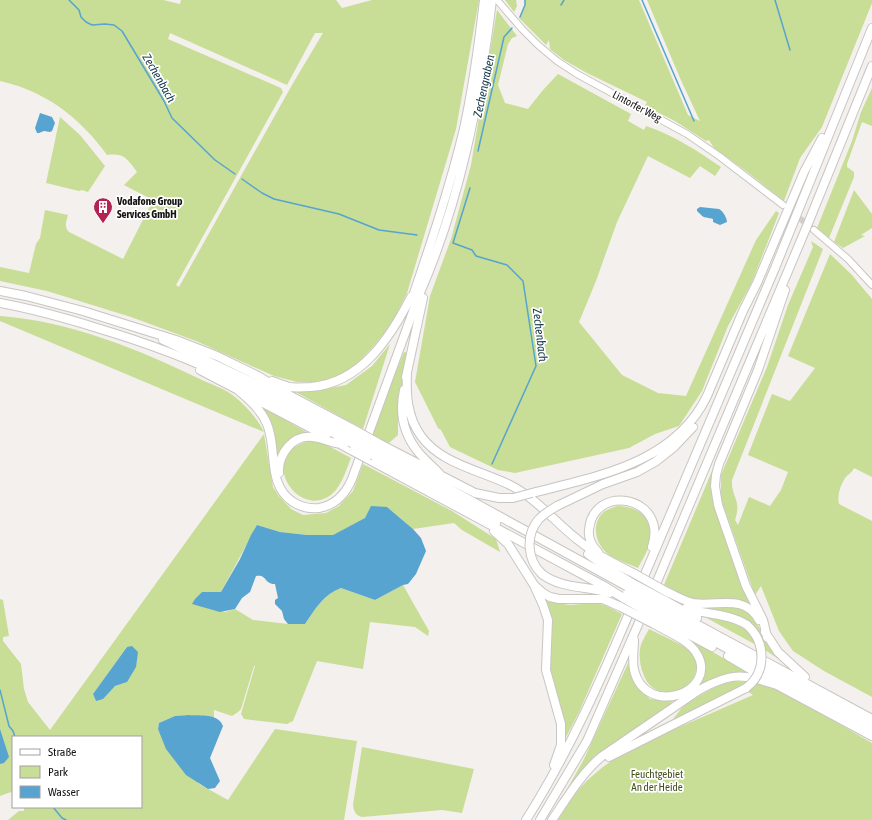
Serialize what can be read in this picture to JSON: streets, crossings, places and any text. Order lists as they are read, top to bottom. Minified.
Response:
{"streets":{"main road":["Lintorfer Weg"]},"water":["Zechenbach","Zechengraben"],"parks":["Feuchtgebiet An der Heide"],"places":{"building":["Vodafone Group Services GmbH"]},"legend":["Straße","Park","Wasser"]}
